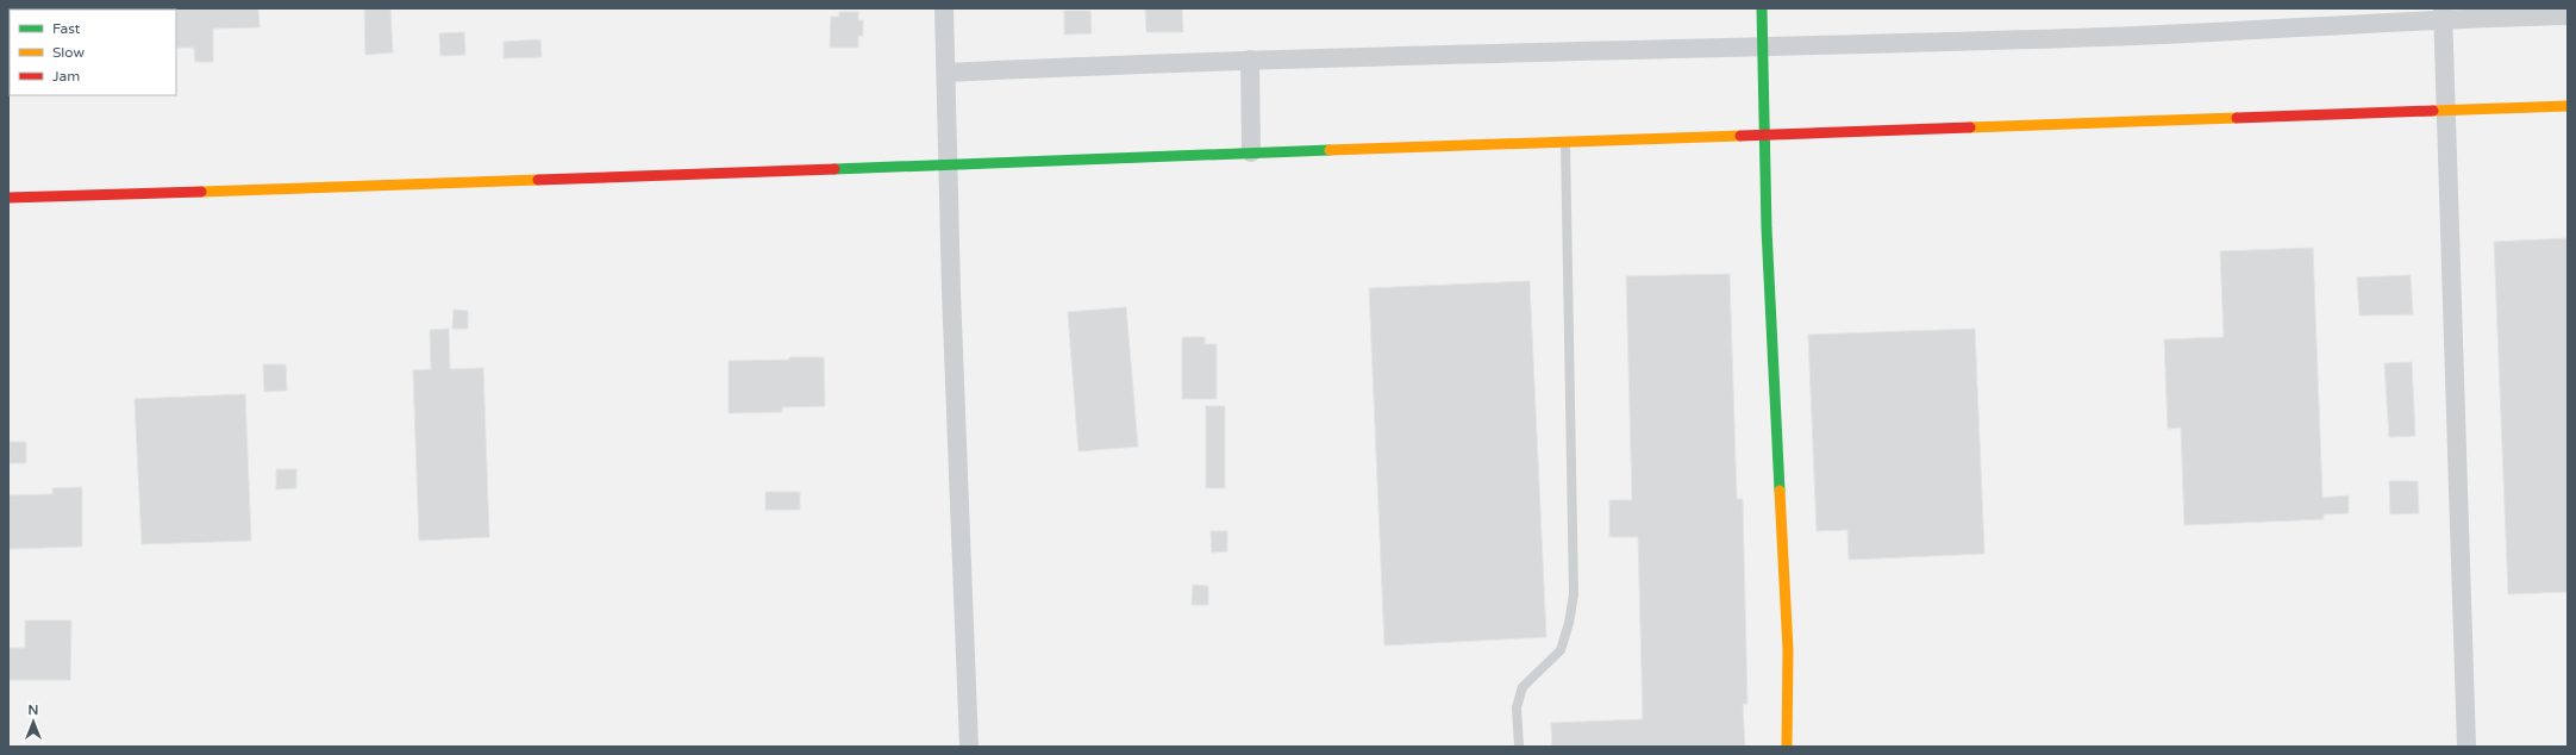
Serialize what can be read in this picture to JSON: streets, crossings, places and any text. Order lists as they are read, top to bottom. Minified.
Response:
{"legend":["Fast","Slow","Jam"],"north":"top"}
